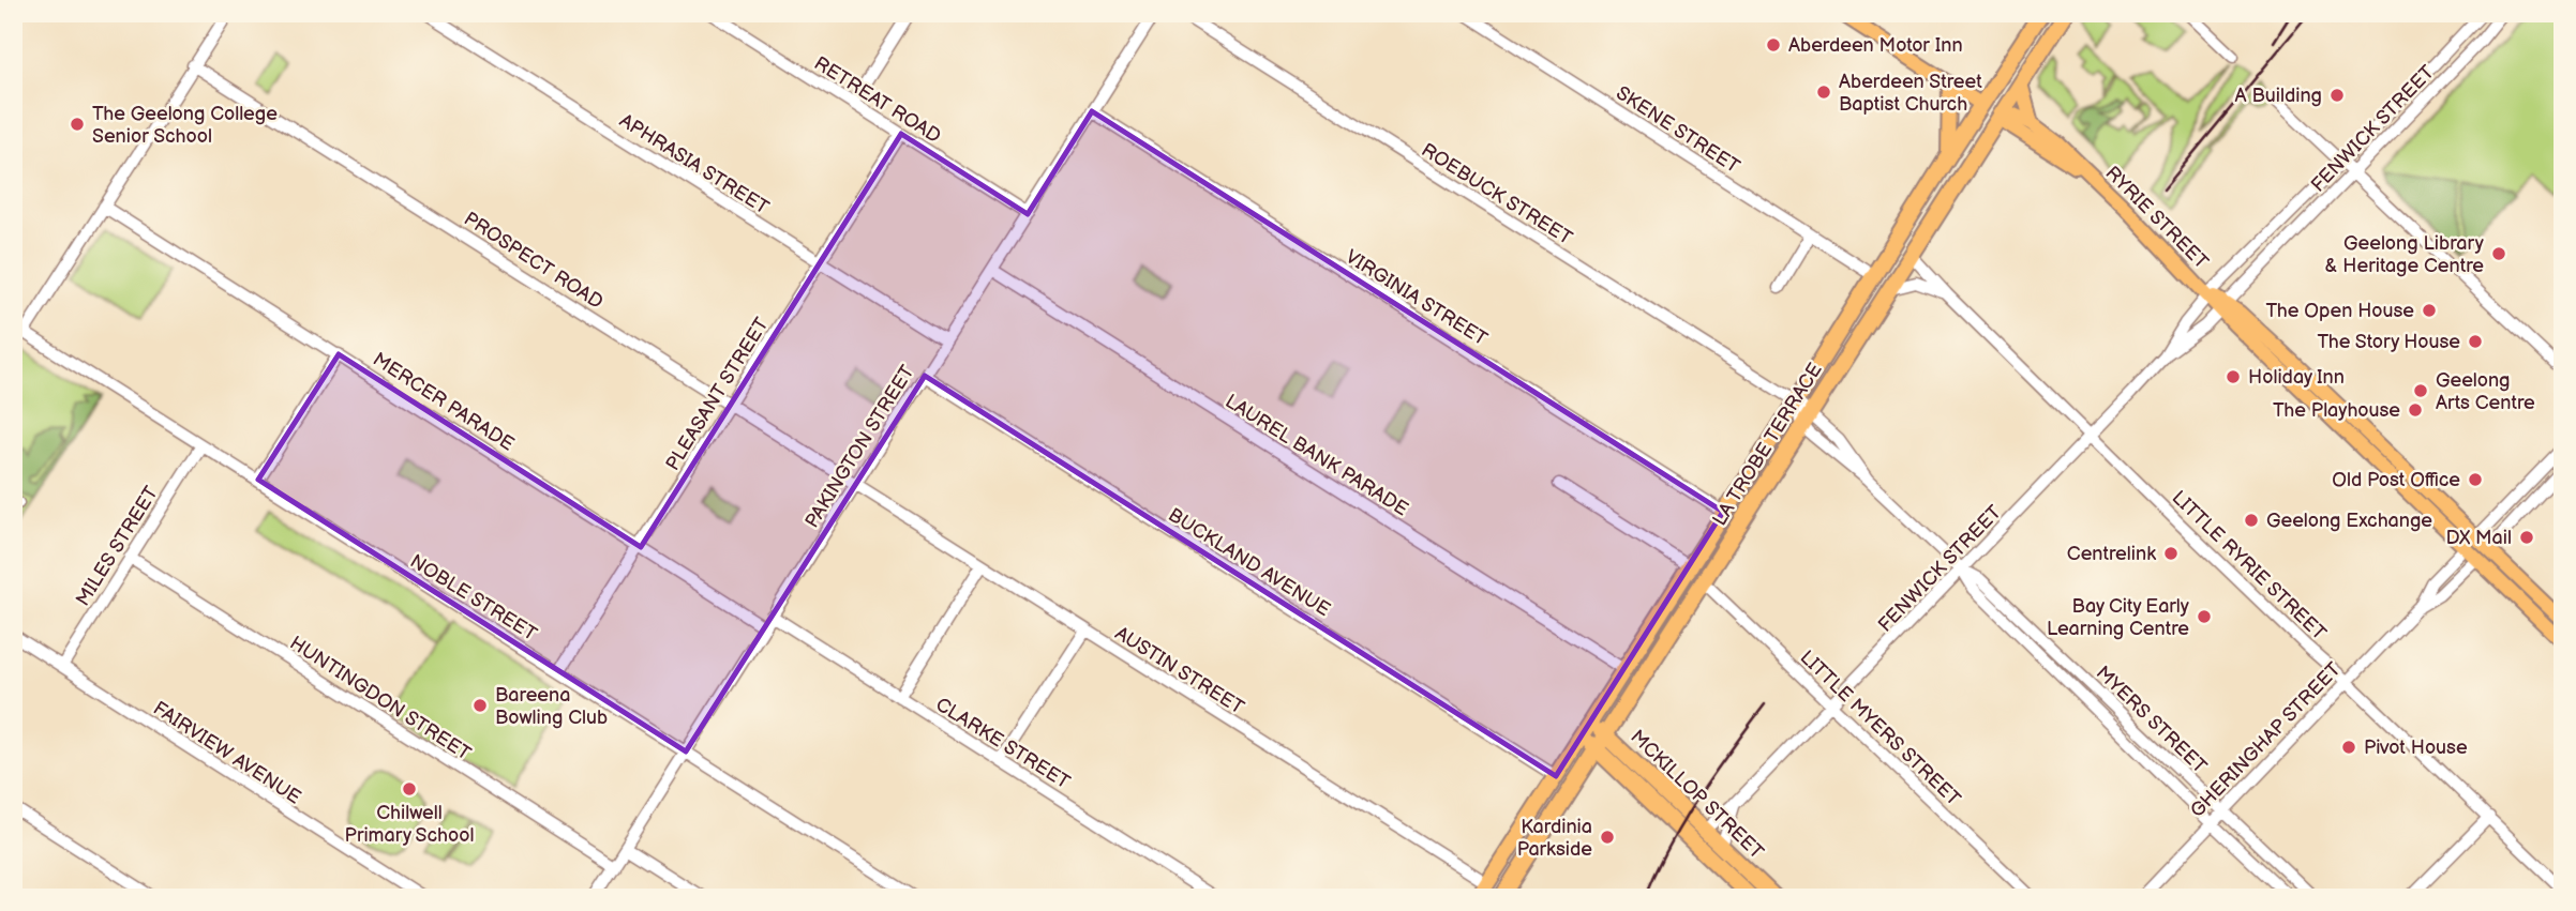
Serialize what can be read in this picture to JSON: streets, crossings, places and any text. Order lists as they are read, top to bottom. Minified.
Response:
{"streets":{"highway":["LA TROBE TERRACE","MCKILLOP STREET"],"main road":["RYRIE STREET","GHERINGHAP STREET"],"street":["RETREAT ROAD","FENWICK STREET","SKENE STREET","APHRASIA STREET","ROEBUCK STREET","PROSPECT ROAD","VIRGINIA STREET","PLEASANT STREET","MERCER PARADE","PAKINGTON STREET","LAUREL BANK PARADE","MILES STREET","BUCKLAND AVENUE","LITTLE RYRIE STREET","NOBLE STREET","AUSTIN STREET","HUNTINGDON STREET","MYERS STREET","LITTLE MYERS STREET","CLARKE STREET","FAIRVIEW AVENUE"]},"crossings":[["RETREAT ROAD","PLEASANT STREET"],["RETREAT ROAD","PAKINGTON STREET"],["FENWICK STREET","RYRIE STREET"],["FENWICK STREET","LITTLE RYRIE STREET"],["FENWICK STREET","MYERS STREET"],["FENWICK STREET","LITTLE MYERS STREET"],["FENWICK STREET","MCKILLOP STREET"],["SKENE STREET","LA TROBE TERRACE"],["APHRASIA STREET","PLEASANT STREET"],["APHRASIA STREET","PAKINGTON STREET"],["ROEBUCK STREET","LA TROBE TERRACE"],["ROEBUCK STREET","MYERS STREET"],["RYRIE STREET","LA TROBE TERRACE"],["RYRIE STREET","GHERINGHAP STREET"],["PROSPECT ROAD","PLEASANT STREET"],["PROSPECT ROAD","PAKINGTON STREET"],["PROSPECT ROAD","AUSTIN STREET"],["VIRGINIA STREET","LA TROBE TERRACE"],["VIRGINIA STREET","PAKINGTON STREET"],["PLEASANT STREET","MERCER PARADE"],["PLEASANT STREET","NOBLE STREET"],["MERCER PARADE","PAKINGTON STREET"],["LA TROBE TERRACE","LAUREL BANK PARADE"],["LA TROBE TERRACE","BUCKLAND AVENUE"],["LA TROBE TERRACE","LITTLE RYRIE STREET"],["LA TROBE TERRACE","AUSTIN STREET"],["LA TROBE TERRACE","MYERS STREET"],["LA TROBE TERRACE","LITTLE MYERS STREET"],["LA TROBE TERRACE","MCKILLOP STREET"],["PAKINGTON STREET","LAUREL BANK PARADE"],["PAKINGTON STREET","BUCKLAND AVENUE"],["PAKINGTON STREET","NOBLE STREET"],["PAKINGTON STREET","AUSTIN STREET"],["PAKINGTON STREET","HUNTINGDON STREET"],["PAKINGTON STREET","CLARKE STREET"],["MILES STREET","NOBLE STREET"],["MILES STREET","HUNTINGDON STREET"],["MILES STREET","FAIRVIEW AVENUE"],["LITTLE RYRIE STREET","GHERINGHAP STREET"],["MYERS STREET","GHERINGHAP STREET"]],"places":["Aberdeen Motor Inn","Aberdeen Street Baptist Church","A Building","The Geelong College Senior School","Geelong Library & Heritage Centre","The Open House","The Story House","Holiday Inn","Geelong Arts Centre","The Playhouse","Old Post Office","Geelong Exchange","DX Mail","Centrelink","Bay City Early Learning Centre","Bareena Bowling Club","Pivot House","Chilwell Primary School","Kardinia Parkside"]}
